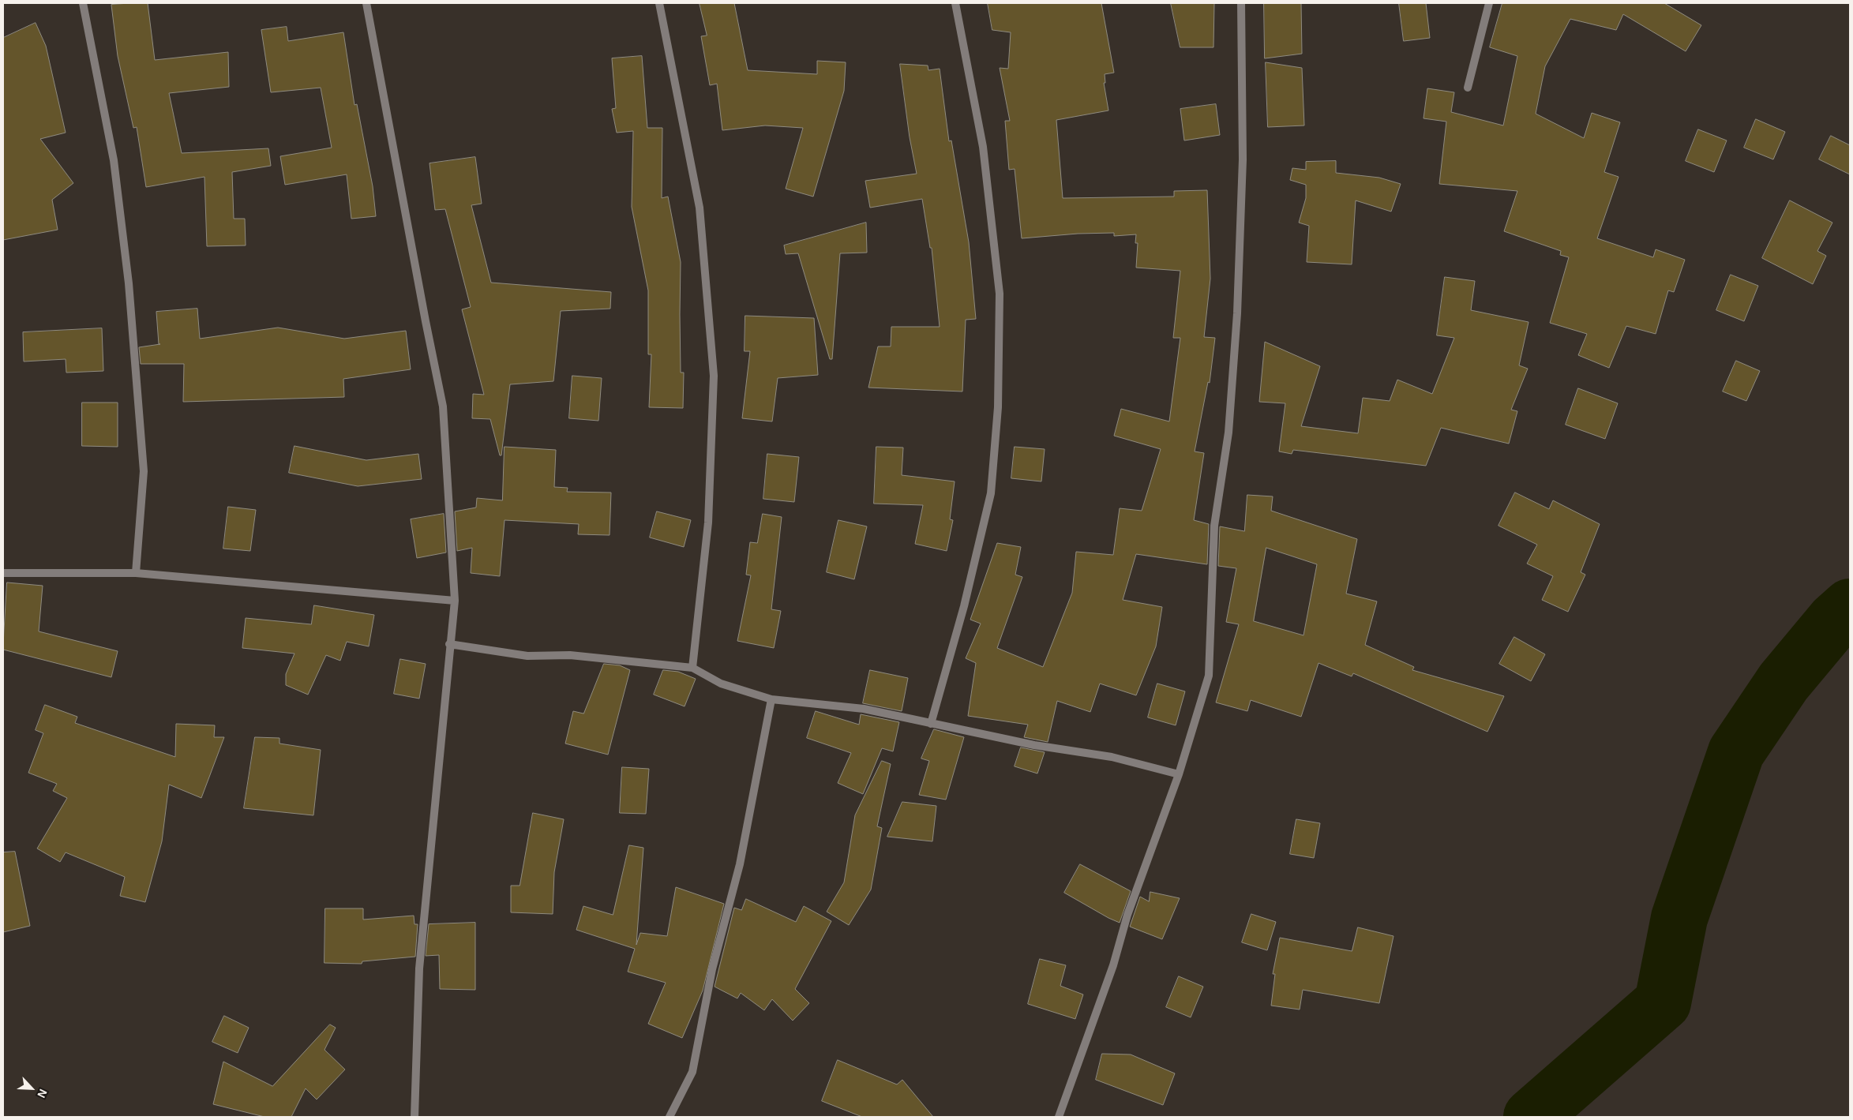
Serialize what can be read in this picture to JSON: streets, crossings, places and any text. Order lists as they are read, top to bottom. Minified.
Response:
{"north":"bottom right"}
